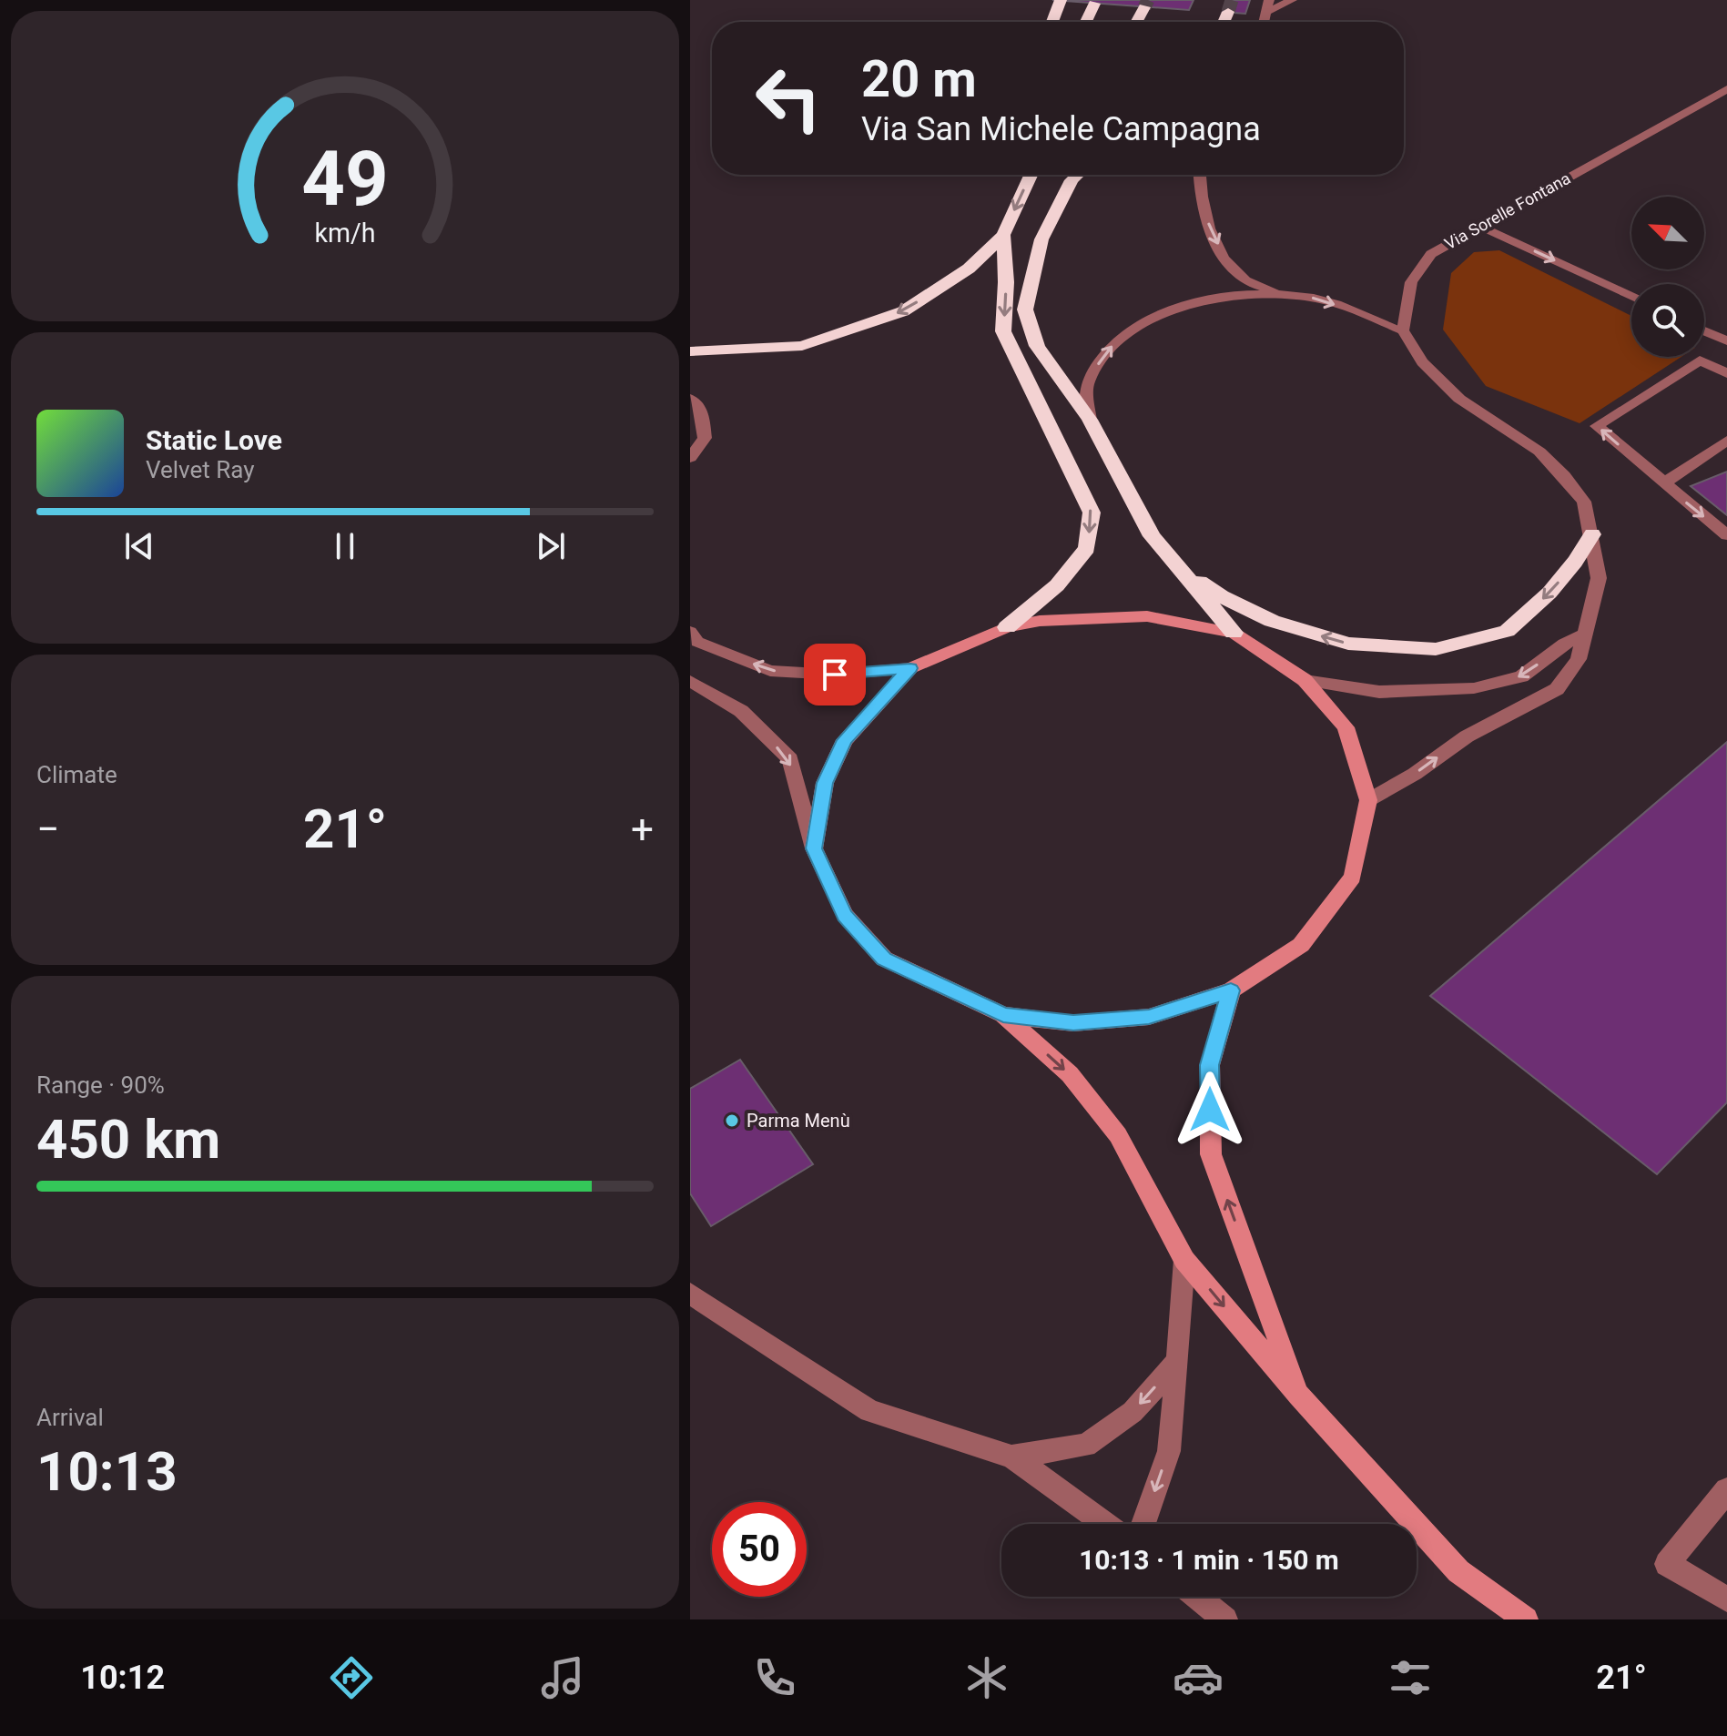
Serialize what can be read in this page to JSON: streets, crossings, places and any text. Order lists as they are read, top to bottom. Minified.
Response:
{"streets":{"street":["Via Sorelle Fontana"]},"places":["Parma Menù"],"north":"top left","page":{"turn":["20 m","Via San Michele Campagna"],"song":["Static Love","Velvet Ray"],"tile":["Climate",["Range · 90%","450 km"],["Arrival","10:13"]],"heat":["−","21°","+"],"limit":"50","trip":"10:13 · 1 min · 150 m","tabs":["10:12","21°"],"gauge":["49","km/h"]}}
